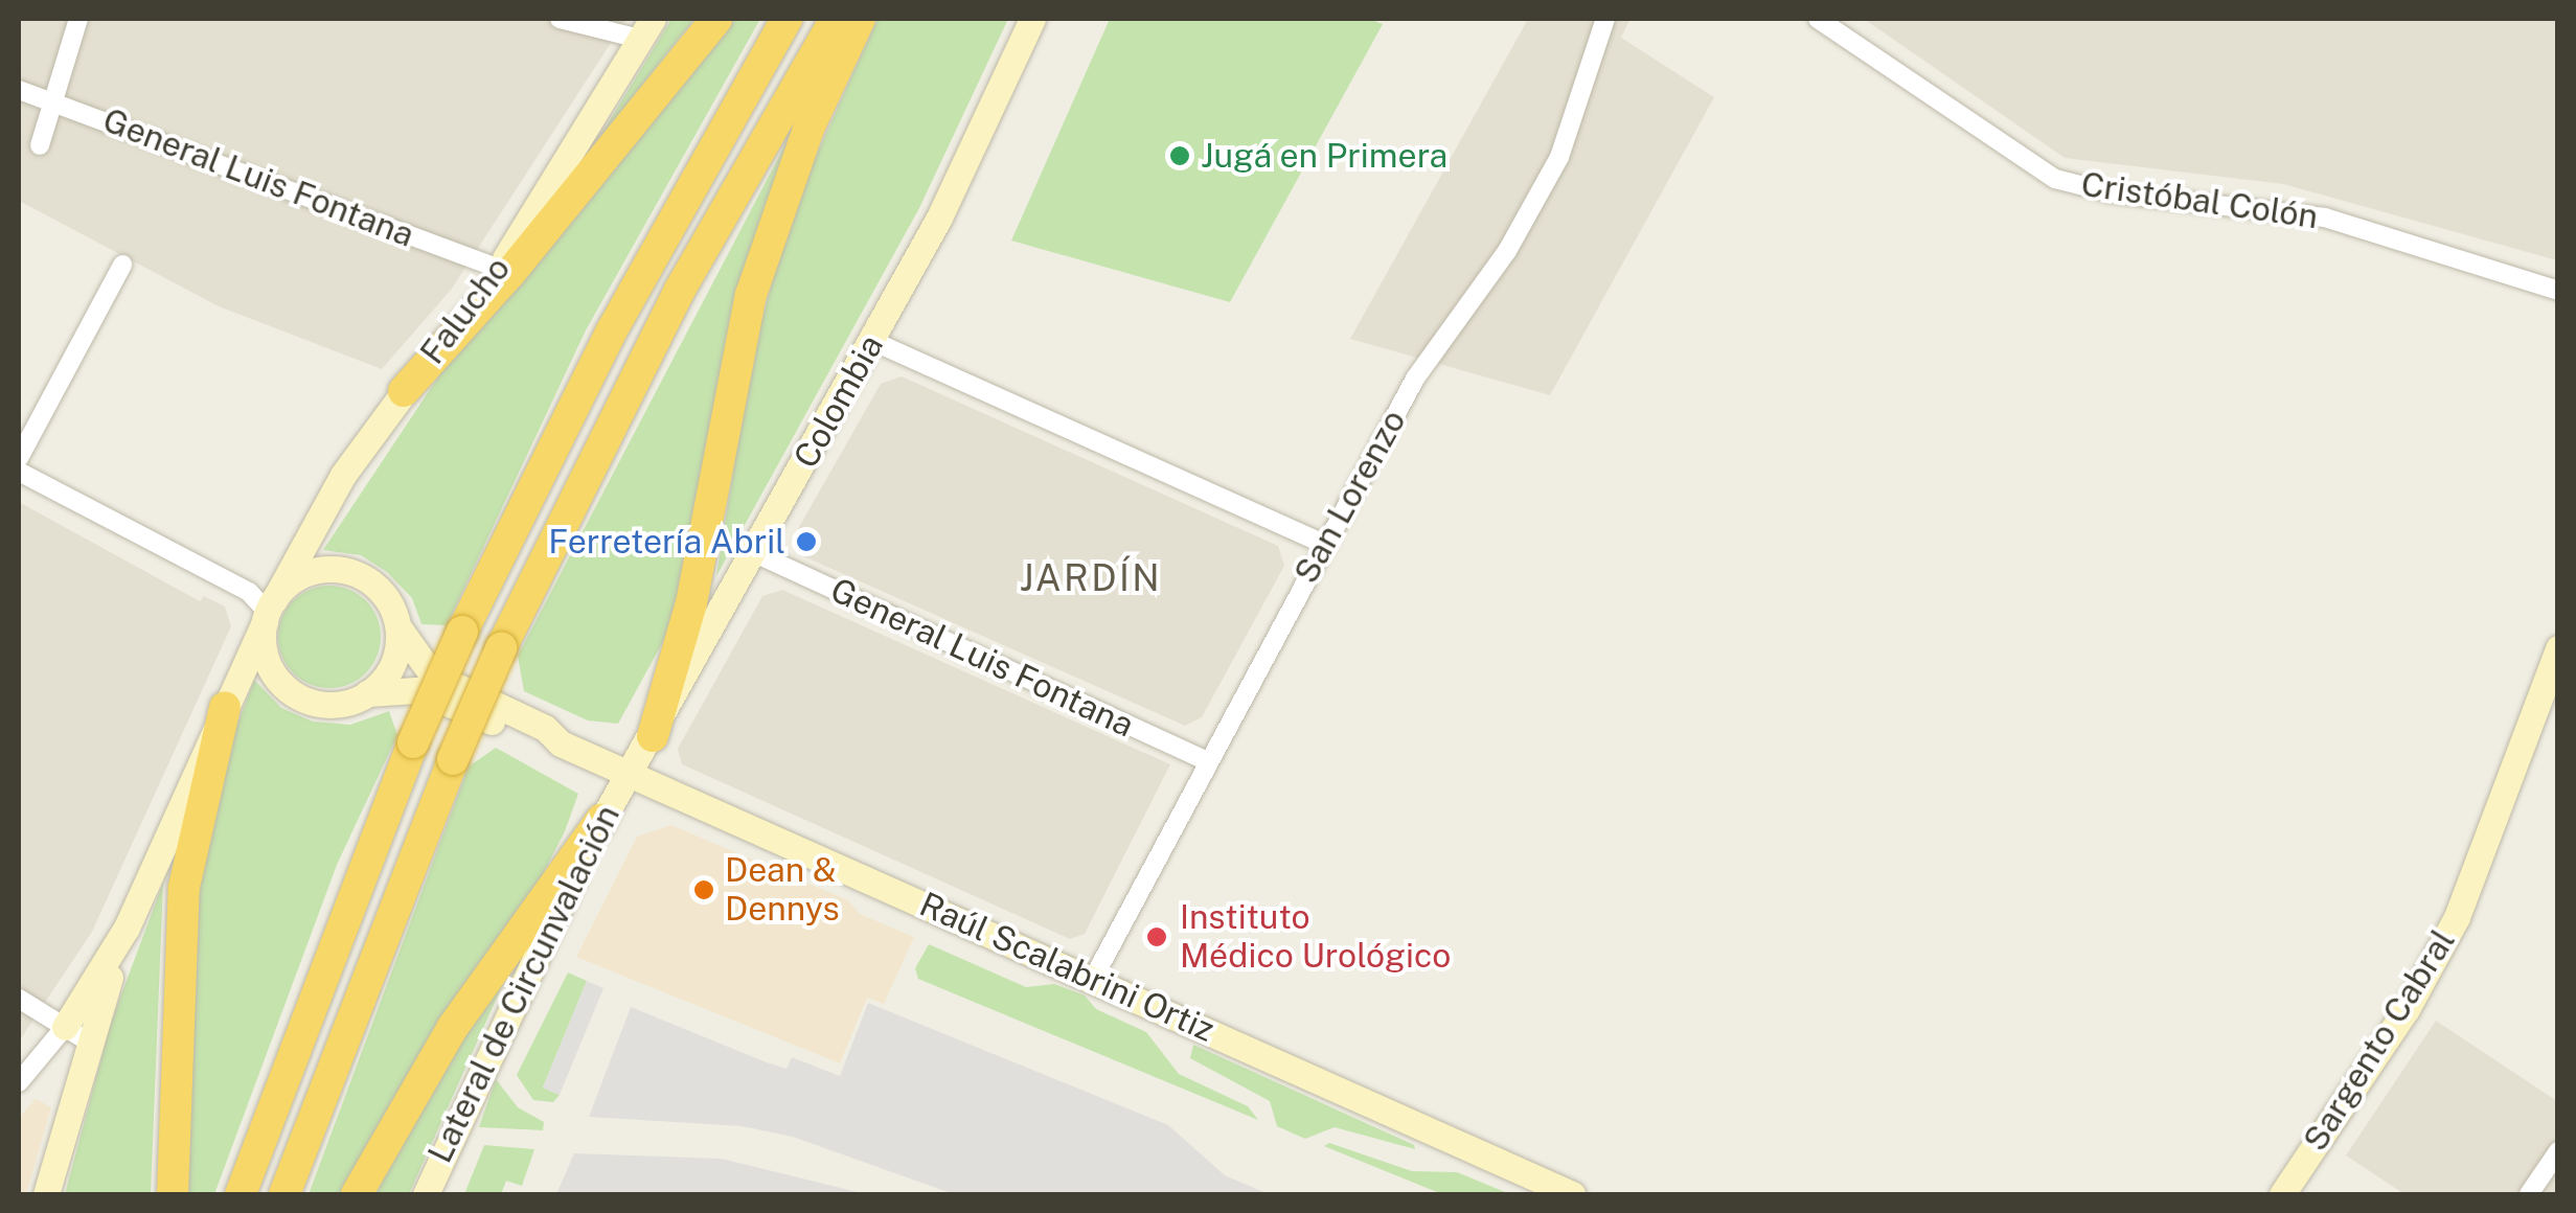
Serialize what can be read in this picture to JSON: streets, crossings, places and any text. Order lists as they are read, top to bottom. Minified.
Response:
{"streets":{"street":["General Luis Fontana","Cristóbal Colón","Falucho","Colombia","San Lorenzo","Raúl Scalabrini Ortiz","Lateral de Circunvalación","Sargento Cabral"]},"crossings":[["General Luis Fontana","Falucho"],["General Luis Fontana","Colombia"],["General Luis Fontana","San Lorenzo"],["Falucho","Raúl Scalabrini Ortiz"],["Colombia","Raúl Scalabrini Ortiz"],["Colombia","Lateral de Circunvalación"],["San Lorenzo","Raúl Scalabrini Ortiz"],["Raúl Scalabrini Ortiz","Lateral de Circunvalación"]],"districts":["JARDÍN"],"places":["Jugá en Primera","Ferretería Abril","Dean & Dennys","Instituto Médico Urológico"]}
